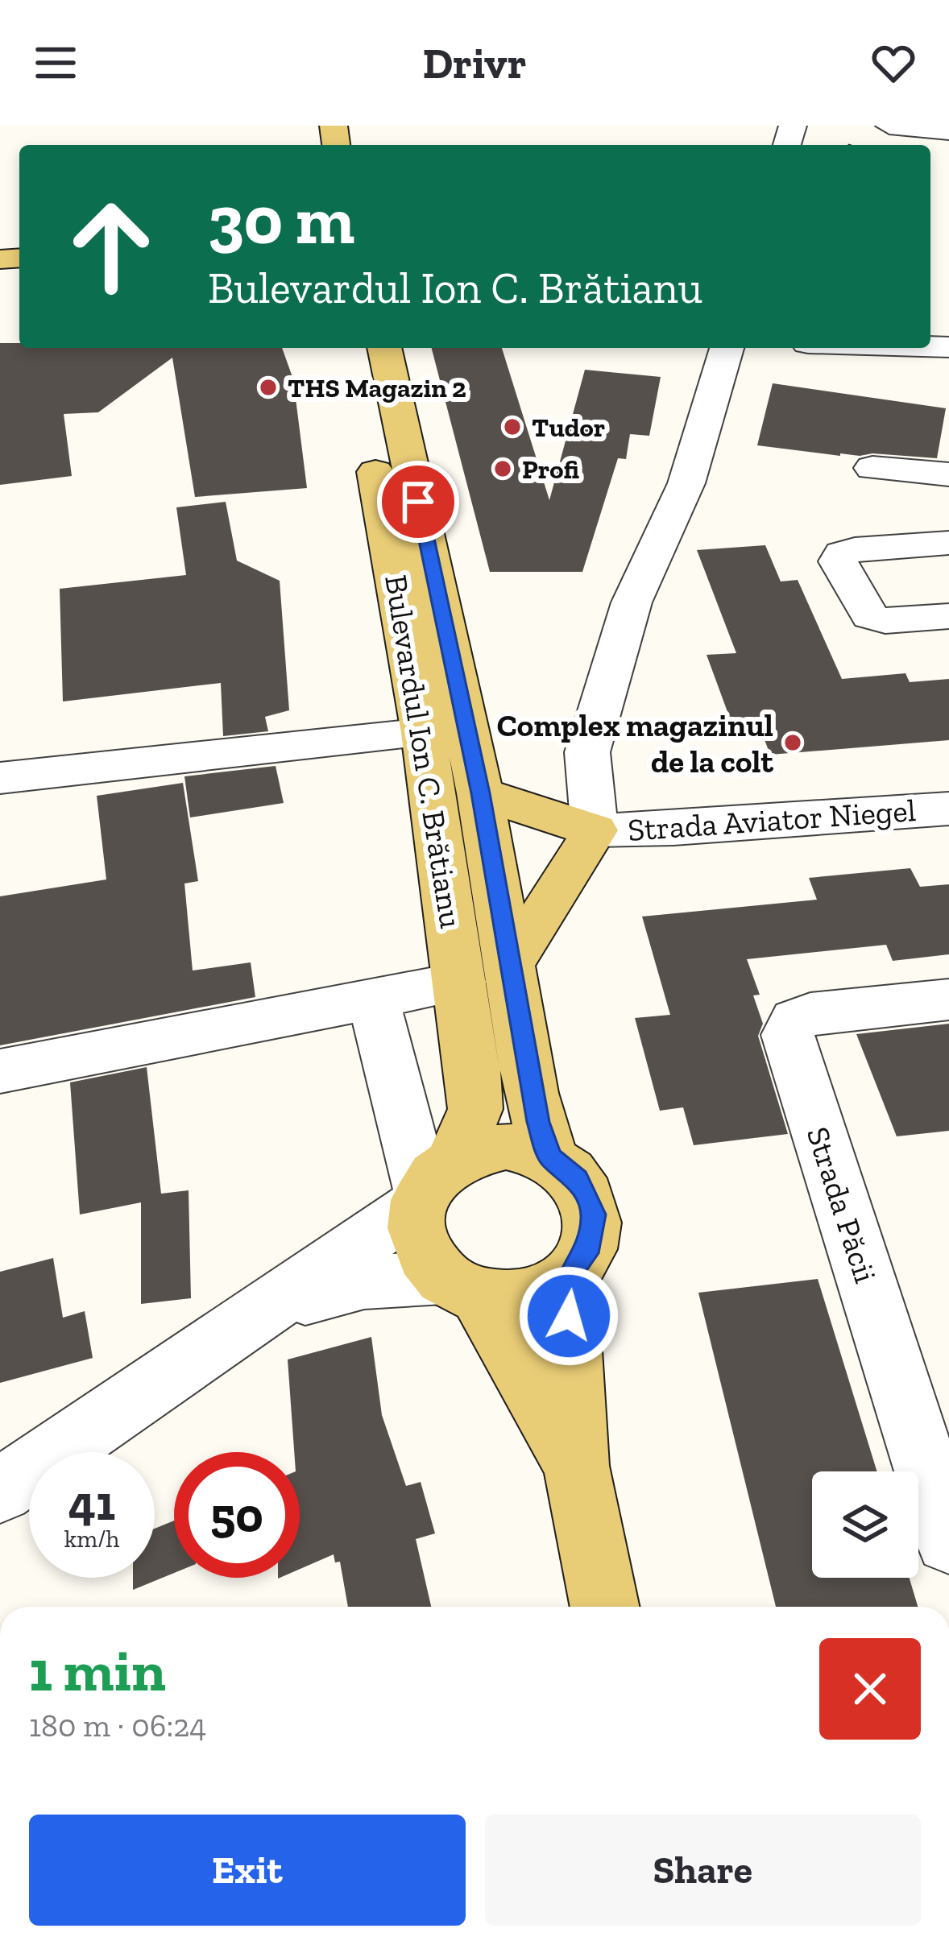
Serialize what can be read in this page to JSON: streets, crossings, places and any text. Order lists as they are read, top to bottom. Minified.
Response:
{"streets":{"main road":["Bulevardul Ion C. Brătianu"],"street":["Strada Aviator Niegel","Strada Păcii"]},"places":["THS Magazin 2","Tudor","Profi","Complex magazinul de la colt"],"page":{"header":"Drivr","turn":["30 m","Bulevardul Ion C. Brătianu"],"speed":"41 km/h","limit":"50","heading":["1 min","180 m · 06:24"],"buttons":["Exit","Share"]}}
